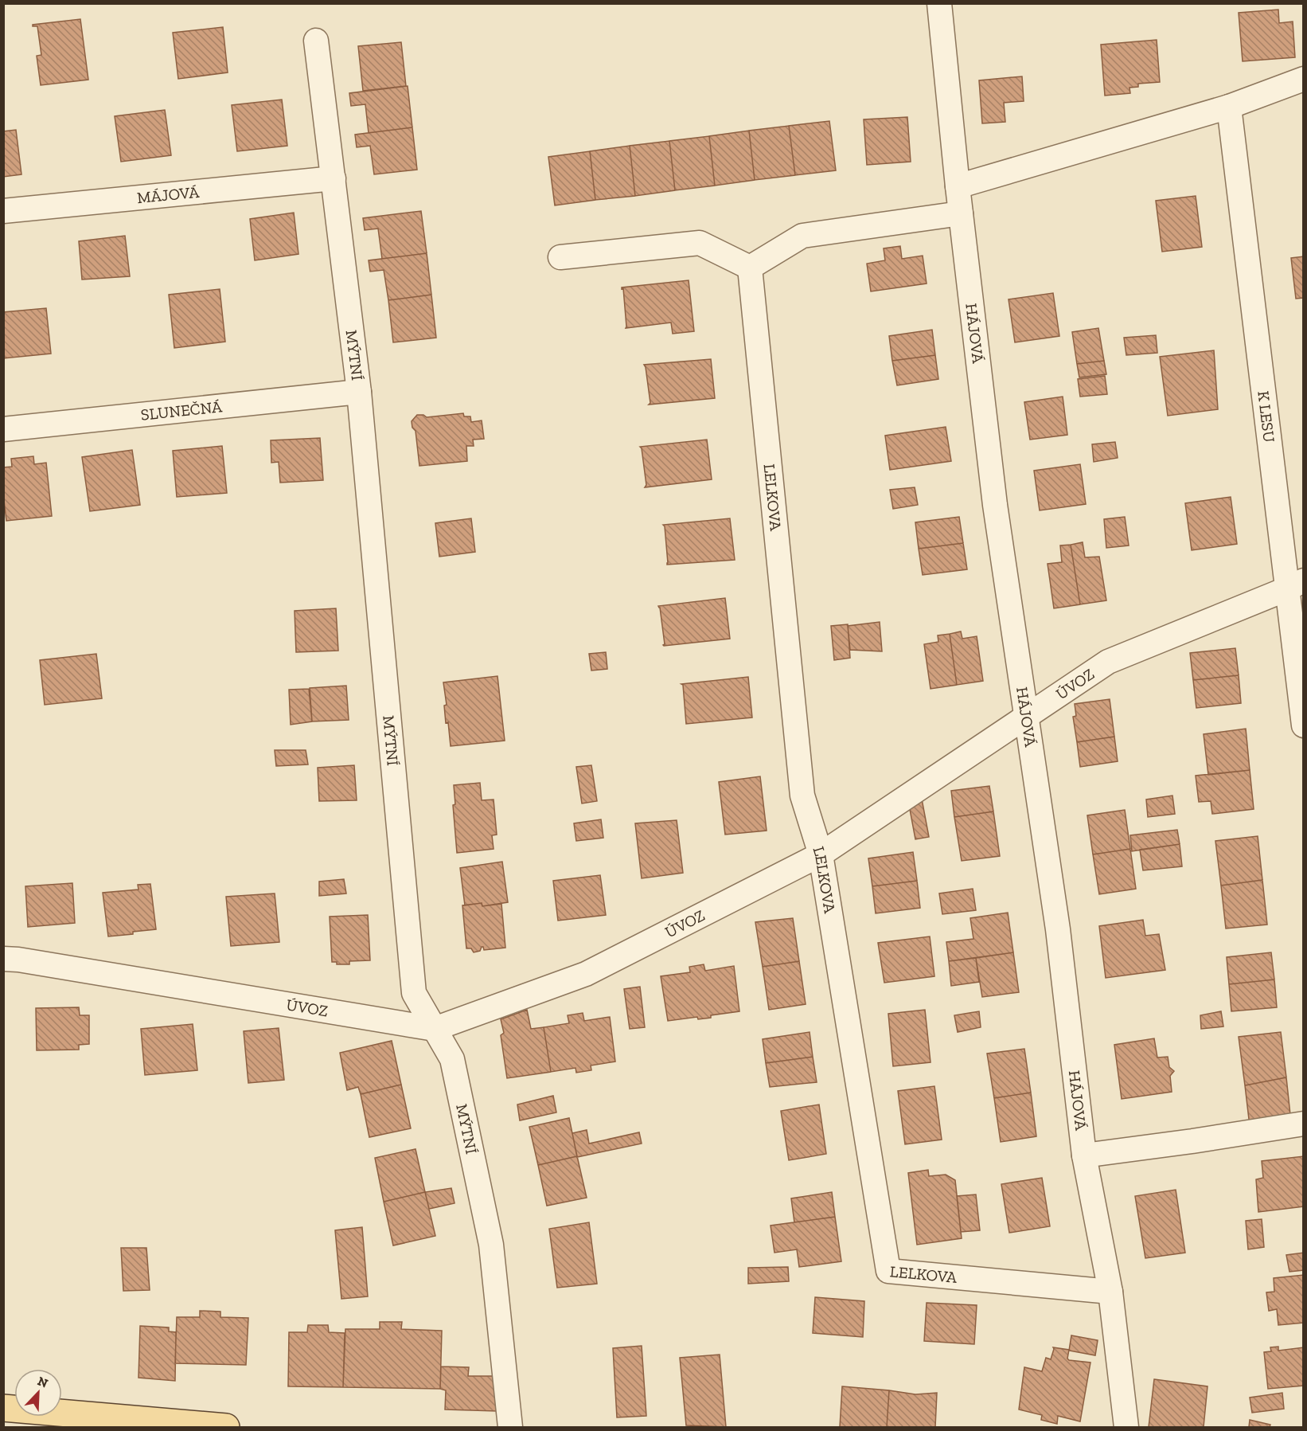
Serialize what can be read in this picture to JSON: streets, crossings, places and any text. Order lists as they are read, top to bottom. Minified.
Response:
{"streets":{"street":["MÁJOVÁ","HÁJOVÁ","MÝTNÍ","SLUNEČNÁ","K LESU","LELKOVA","ÚVOZ"]},"crossings":[["MÁJOVÁ","MÝTNÍ"],["HÁJOVÁ","LELKOVA"],["HÁJOVÁ","ÚVOZ"],["MÝTNÍ","SLUNEČNÁ"],["MÝTNÍ","ÚVOZ"],["K LESU","ÚVOZ"],["LELKOVA","ÚVOZ"]],"north":"top right"}
